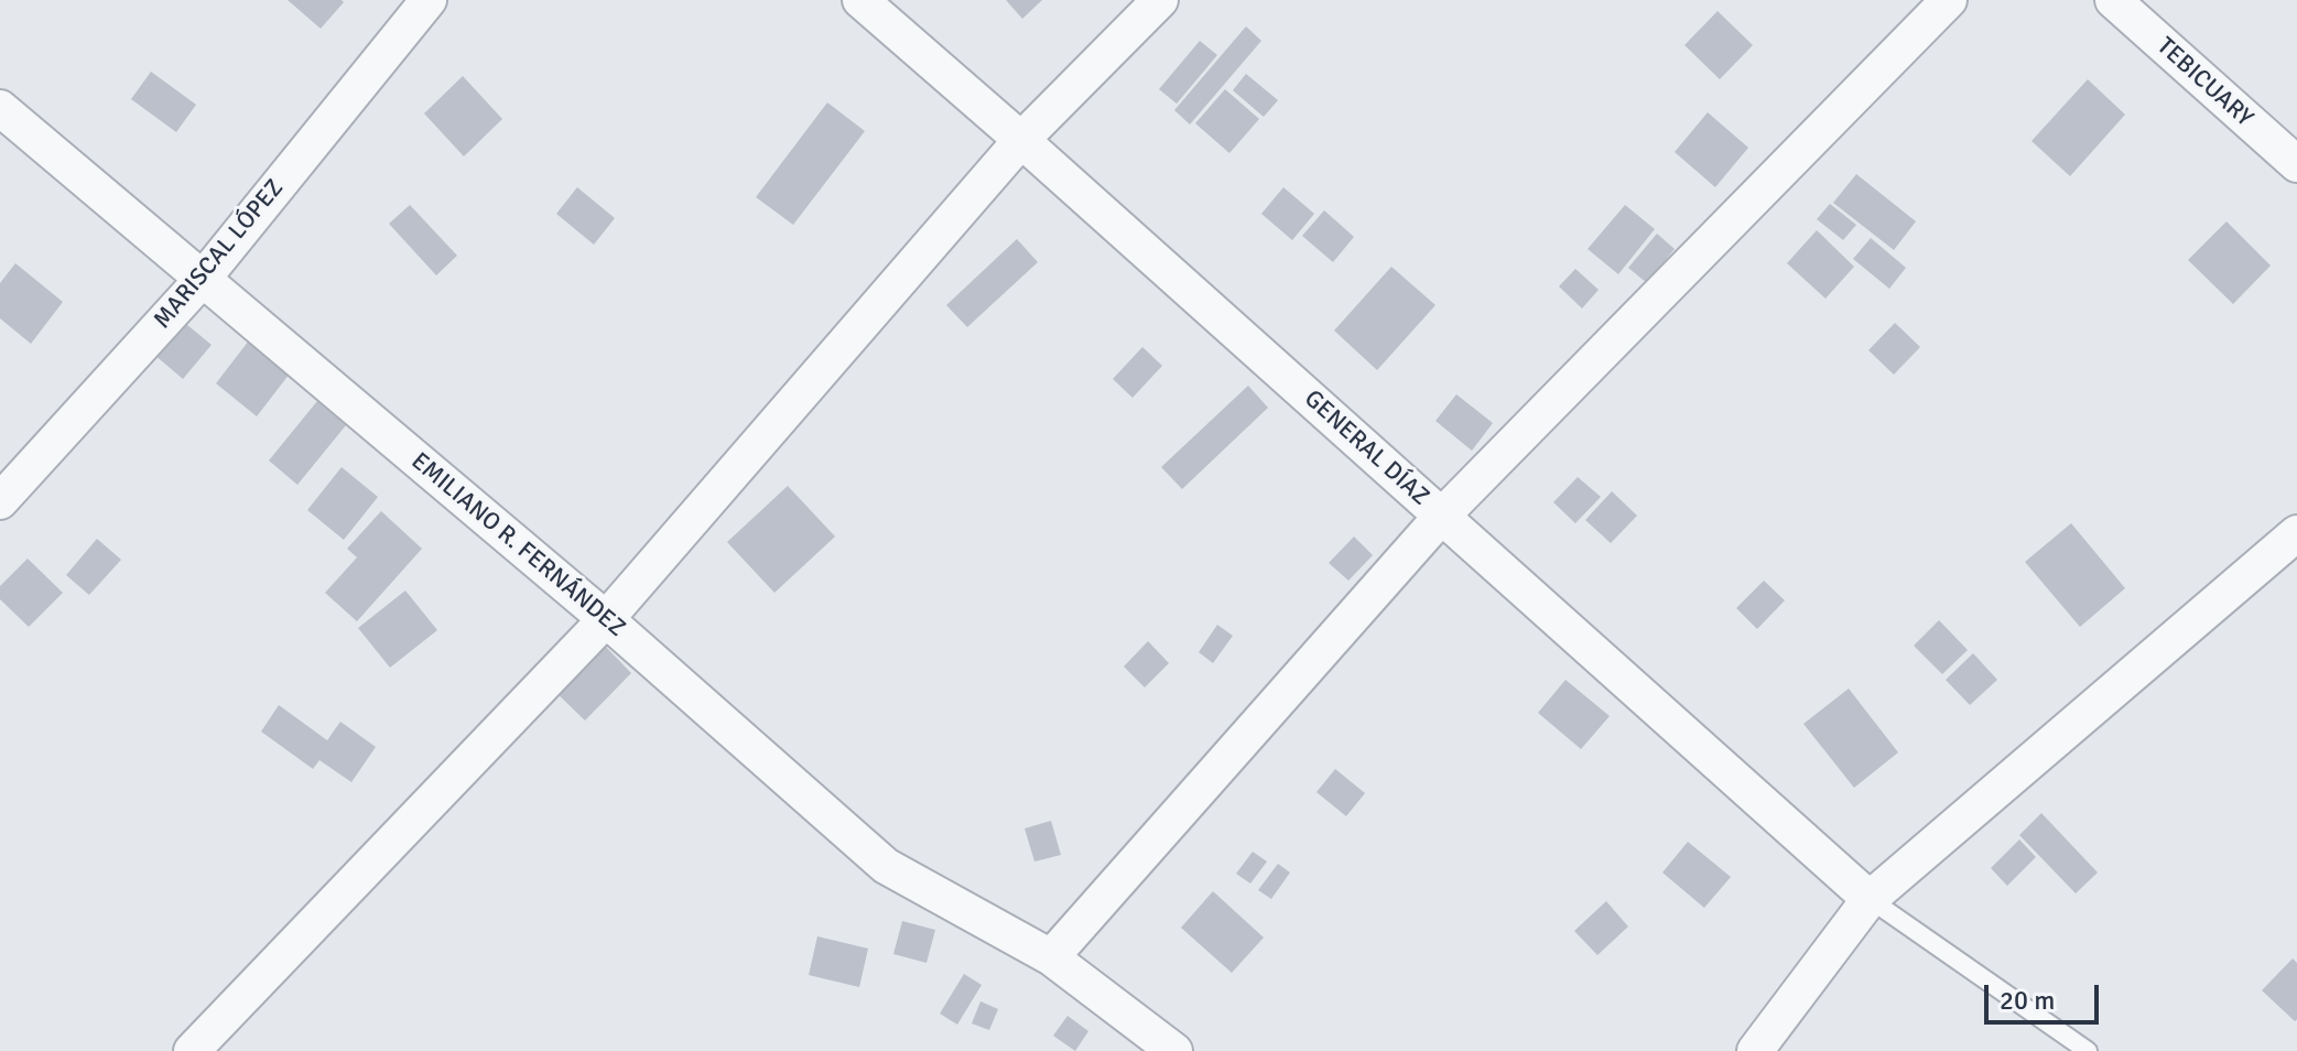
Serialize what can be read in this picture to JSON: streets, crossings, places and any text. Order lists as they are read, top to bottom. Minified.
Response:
{"streets":{"street":["TEBICUARY","MARISCAL LÓPEZ","GENERAL DÍAZ","EMILIANO R. FERNÁNDEZ"]},"crossings":[["MARISCAL LÓPEZ","EMILIANO R. FERNÁNDEZ"]],"scale_bar":"20 m"}
